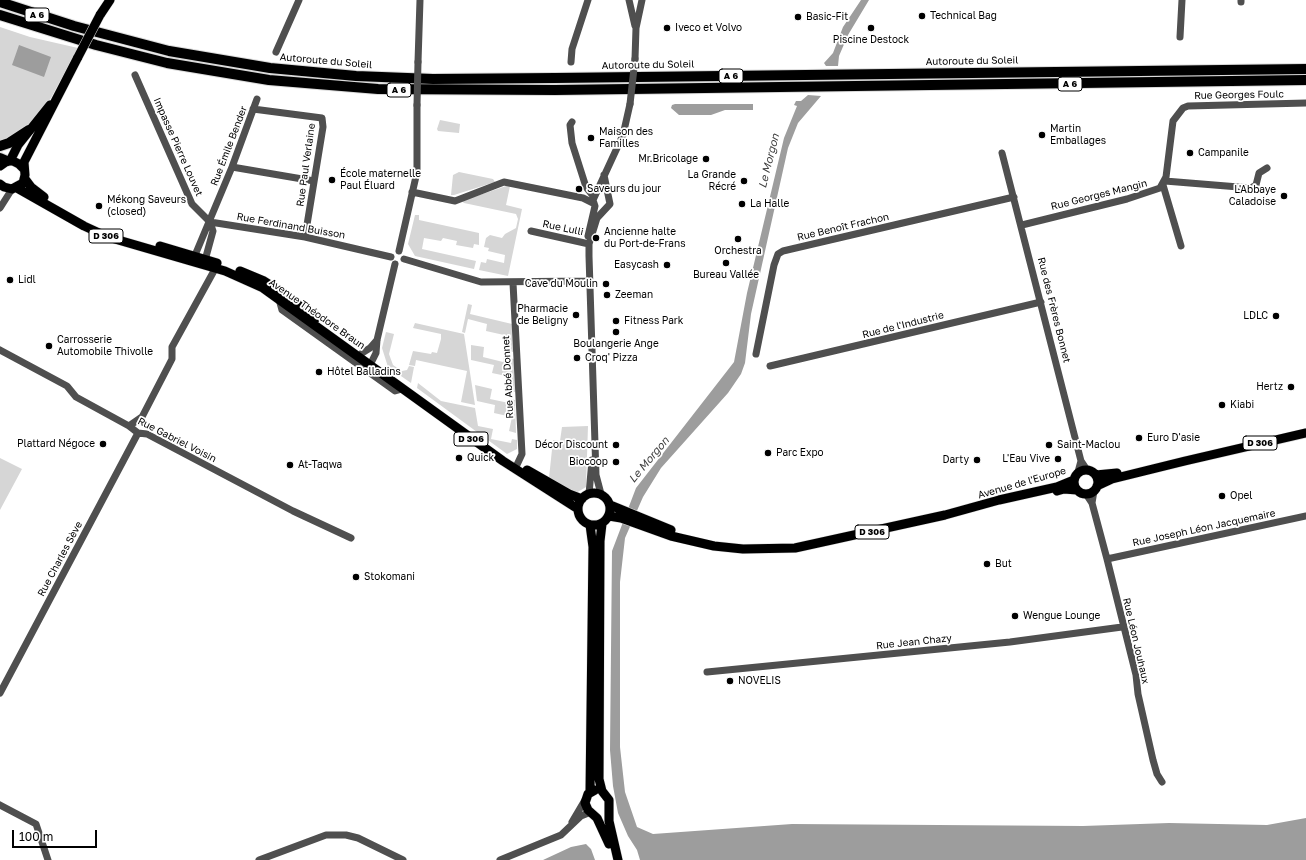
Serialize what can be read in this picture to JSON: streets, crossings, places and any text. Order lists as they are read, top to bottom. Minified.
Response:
{"streets":{"highway":["A 6","Autoroute du Soleil"],"main road":["D 306","Avenue Théodore Braun","Avenue de l'Europe"],"street":["Rue Georges Foulc","Rue Émile Bender","Impasse Pierre Louvet","Rue Paul Verlaine","Rue Georges Mangin","Rue Ferdinand Buisson","Rue Benoît Frachon","Rue Lulli","Rue des Frères Bonnet","Rue de l'Industrie","Rue Abbé Donnet","Rue Gabriel Voisin","Rue Joseph Léon Jacquemaire","Rue Charles Sève","Rue Léon Jouhaux","Rue Jean Chazy"]},"crossings":[["Rue Georges Foulc","Rue Georges Mangin"],["Rue Émile Bender","Impasse Pierre Louvet"],["Rue Émile Bender","Rue Paul Verlaine"],["Rue Émile Bender","Rue Ferdinand Buisson"],["Rue Émile Bender","Avenue Théodore Braun"],["Impasse Pierre Louvet","Rue Ferdinand Buisson"],["Rue Paul Verlaine","Rue Ferdinand Buisson"],["Rue Georges Mangin","Rue des Frères Bonnet"],["Rue Benoît Frachon","Rue des Frères Bonnet"],["D 306","Rue Léon Jouhaux"],["Rue des Frères Bonnet","Rue de l'Industrie"],["Rue des Frères Bonnet","Avenue de l'Europe"],["Avenue Théodore Braun","Rue Abbé Donnet"],["Avenue Théodore Braun","Avenue de l'Europe"],["Rue Gabriel Voisin","Rue Charles Sève"],["Rue Joseph Léon Jacquemaire","Rue Léon Jouhaux"],["Rue Léon Jouhaux","Rue Jean Chazy"]],"water":["Le Morgon"],"places":["Technical Bag","Basic-Fit","Iveco et Volvo","Piscine Destock","Martin Emballages","Maison des Familles","Campanile","Mr.Bricolage","École maternelle Paul Éluard","La Grande Récré","Saveurs du jour","L'Abbaye Caladoise","La Halle","Mékong Saveurs (closed)","Ancienne halte du Port-de-Frans","Orchestra","Bureau Vallée","Easycash","Lidl","Cave du Moulin","Zeeman","Pharmacie de Beligny","LDLC","Fitness Park","Boulangerie Ange","Carrosserie Automobile Thivolle","Croq' Pizza","Hôtel Balladins","Hertz","Kiabi","Euro D'asie","Plattard Négoce","Décor Discount","Saint-Maclou","Parc Expo","Quick","L'Eau Vive","Darty","Biocoop","At-Taqwa","Opel","But","Stokomani","Wengue Lounge","NOVELIS"],"scale_bar":"100 m"}
